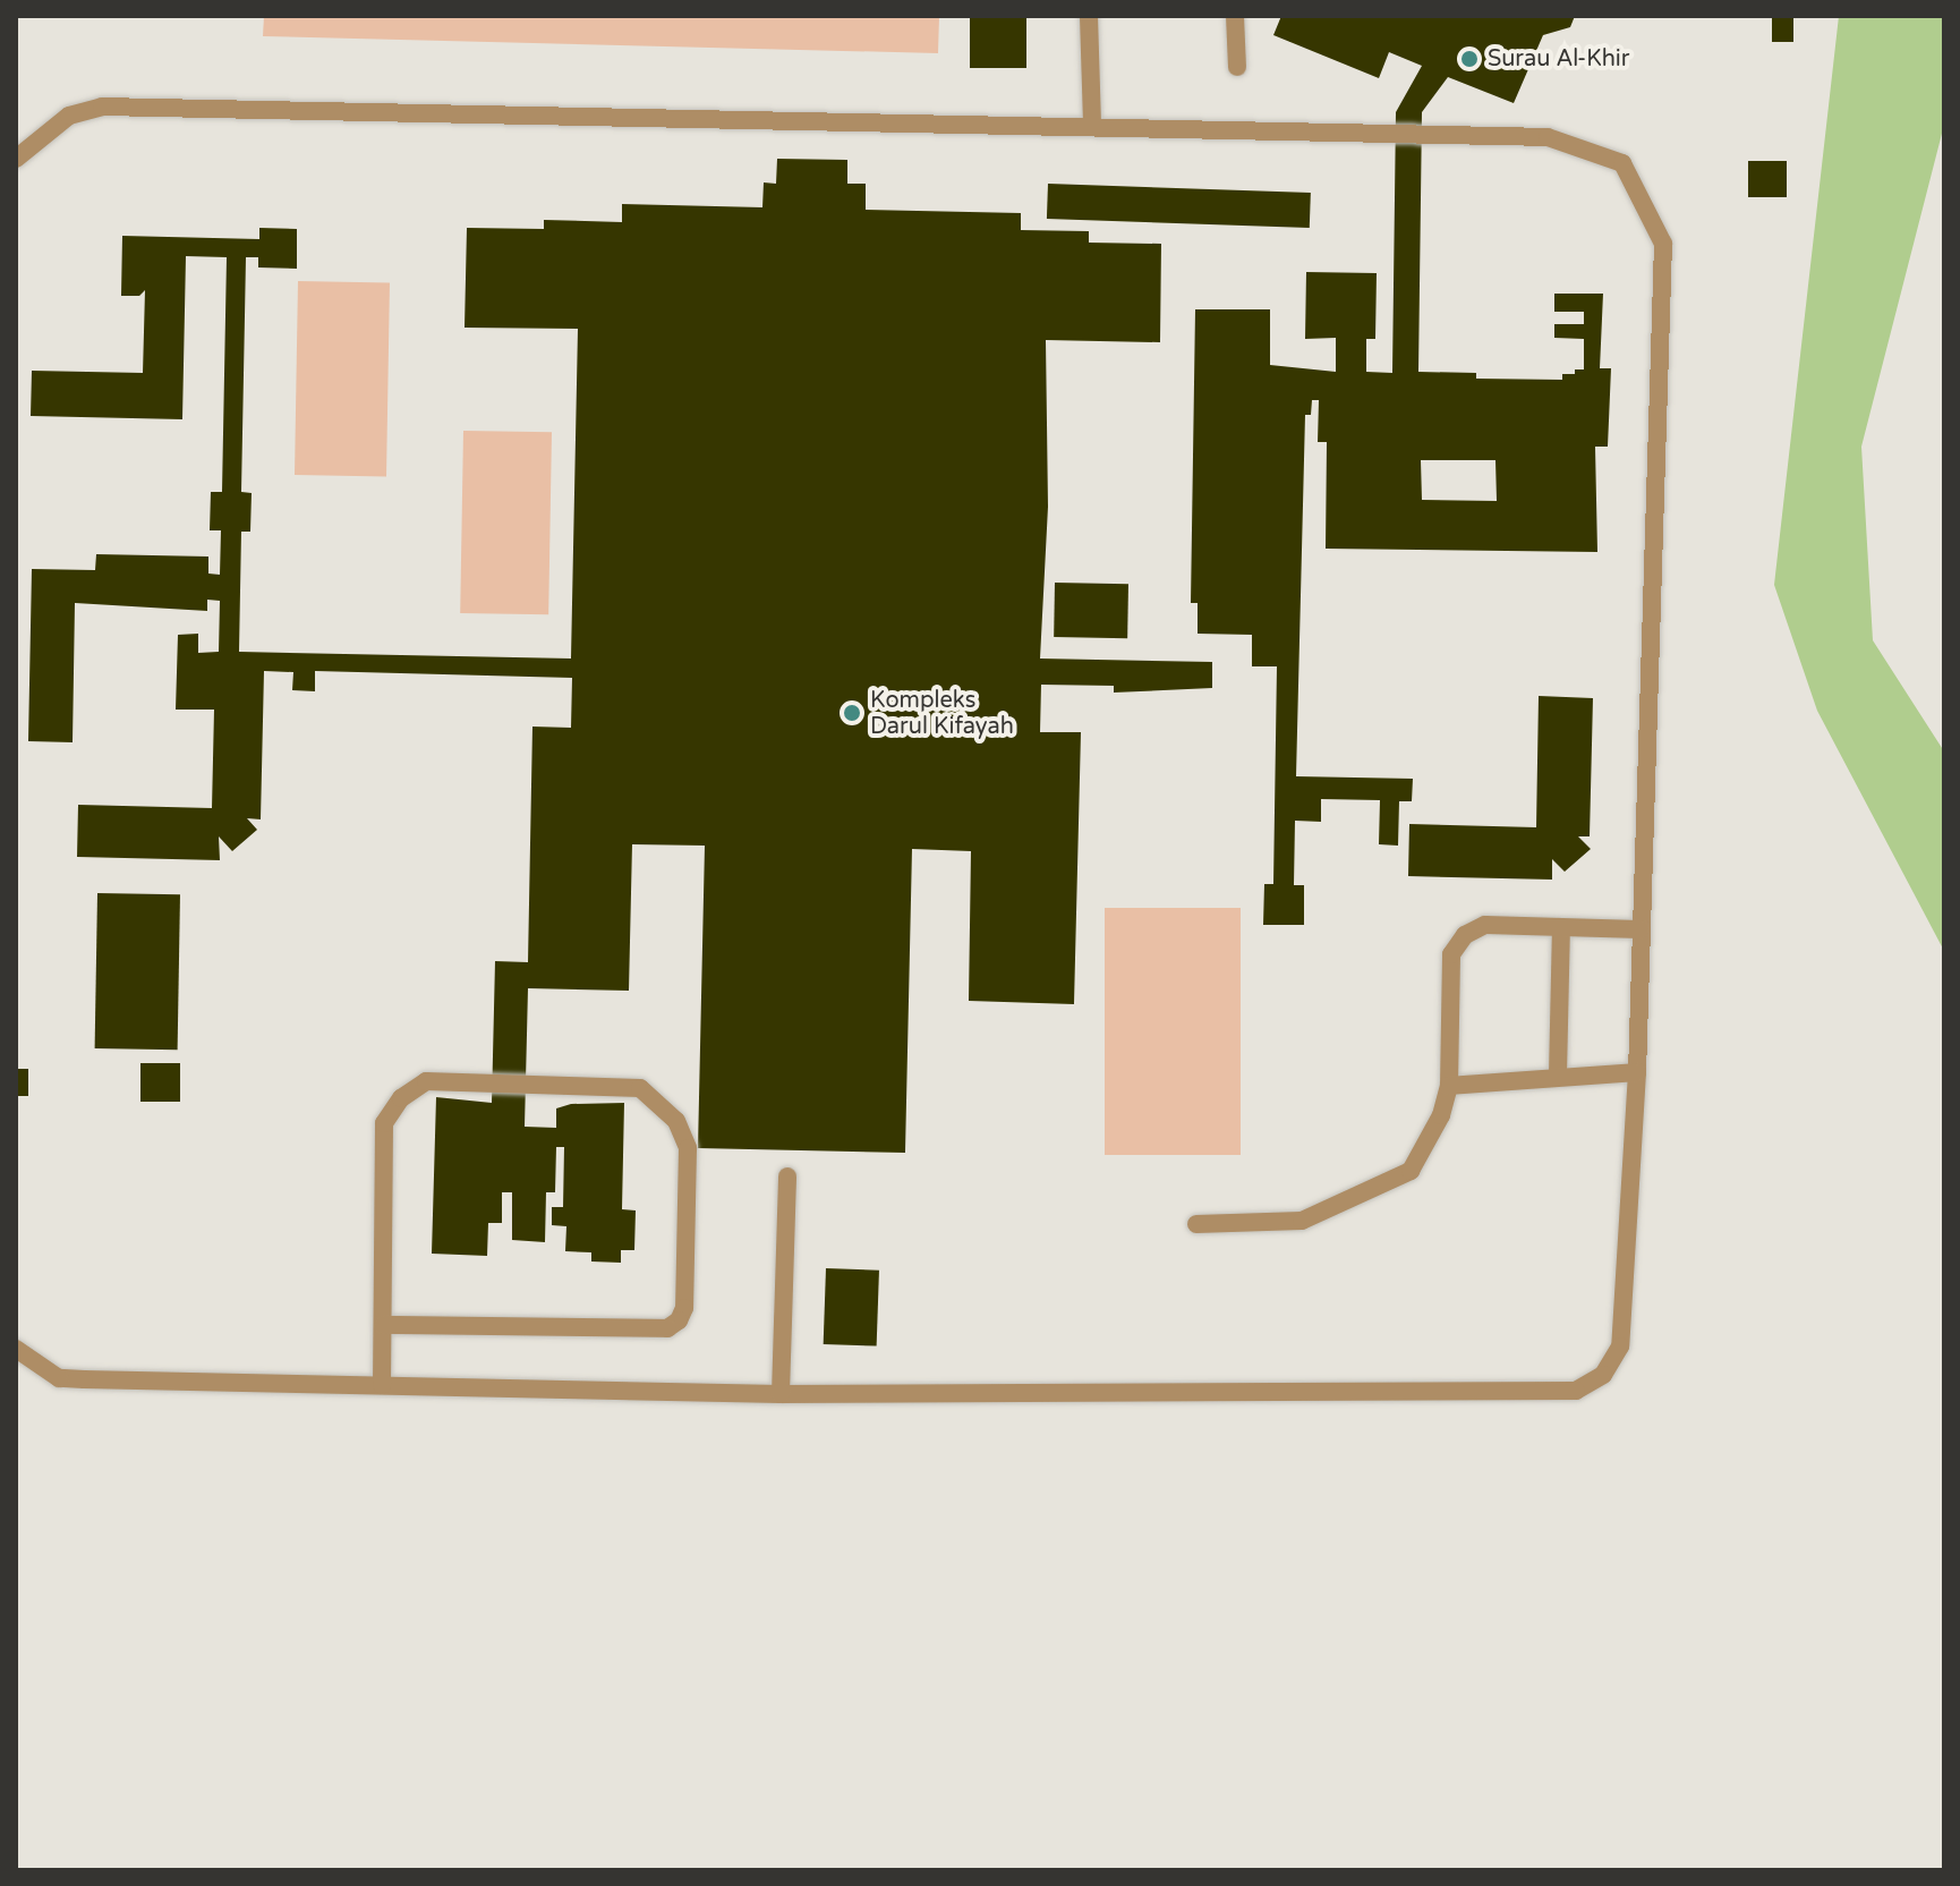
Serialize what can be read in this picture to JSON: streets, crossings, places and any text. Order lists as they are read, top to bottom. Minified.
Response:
{"places":["Surau Al-Khir","Kompleks Darul Kifayah"]}
